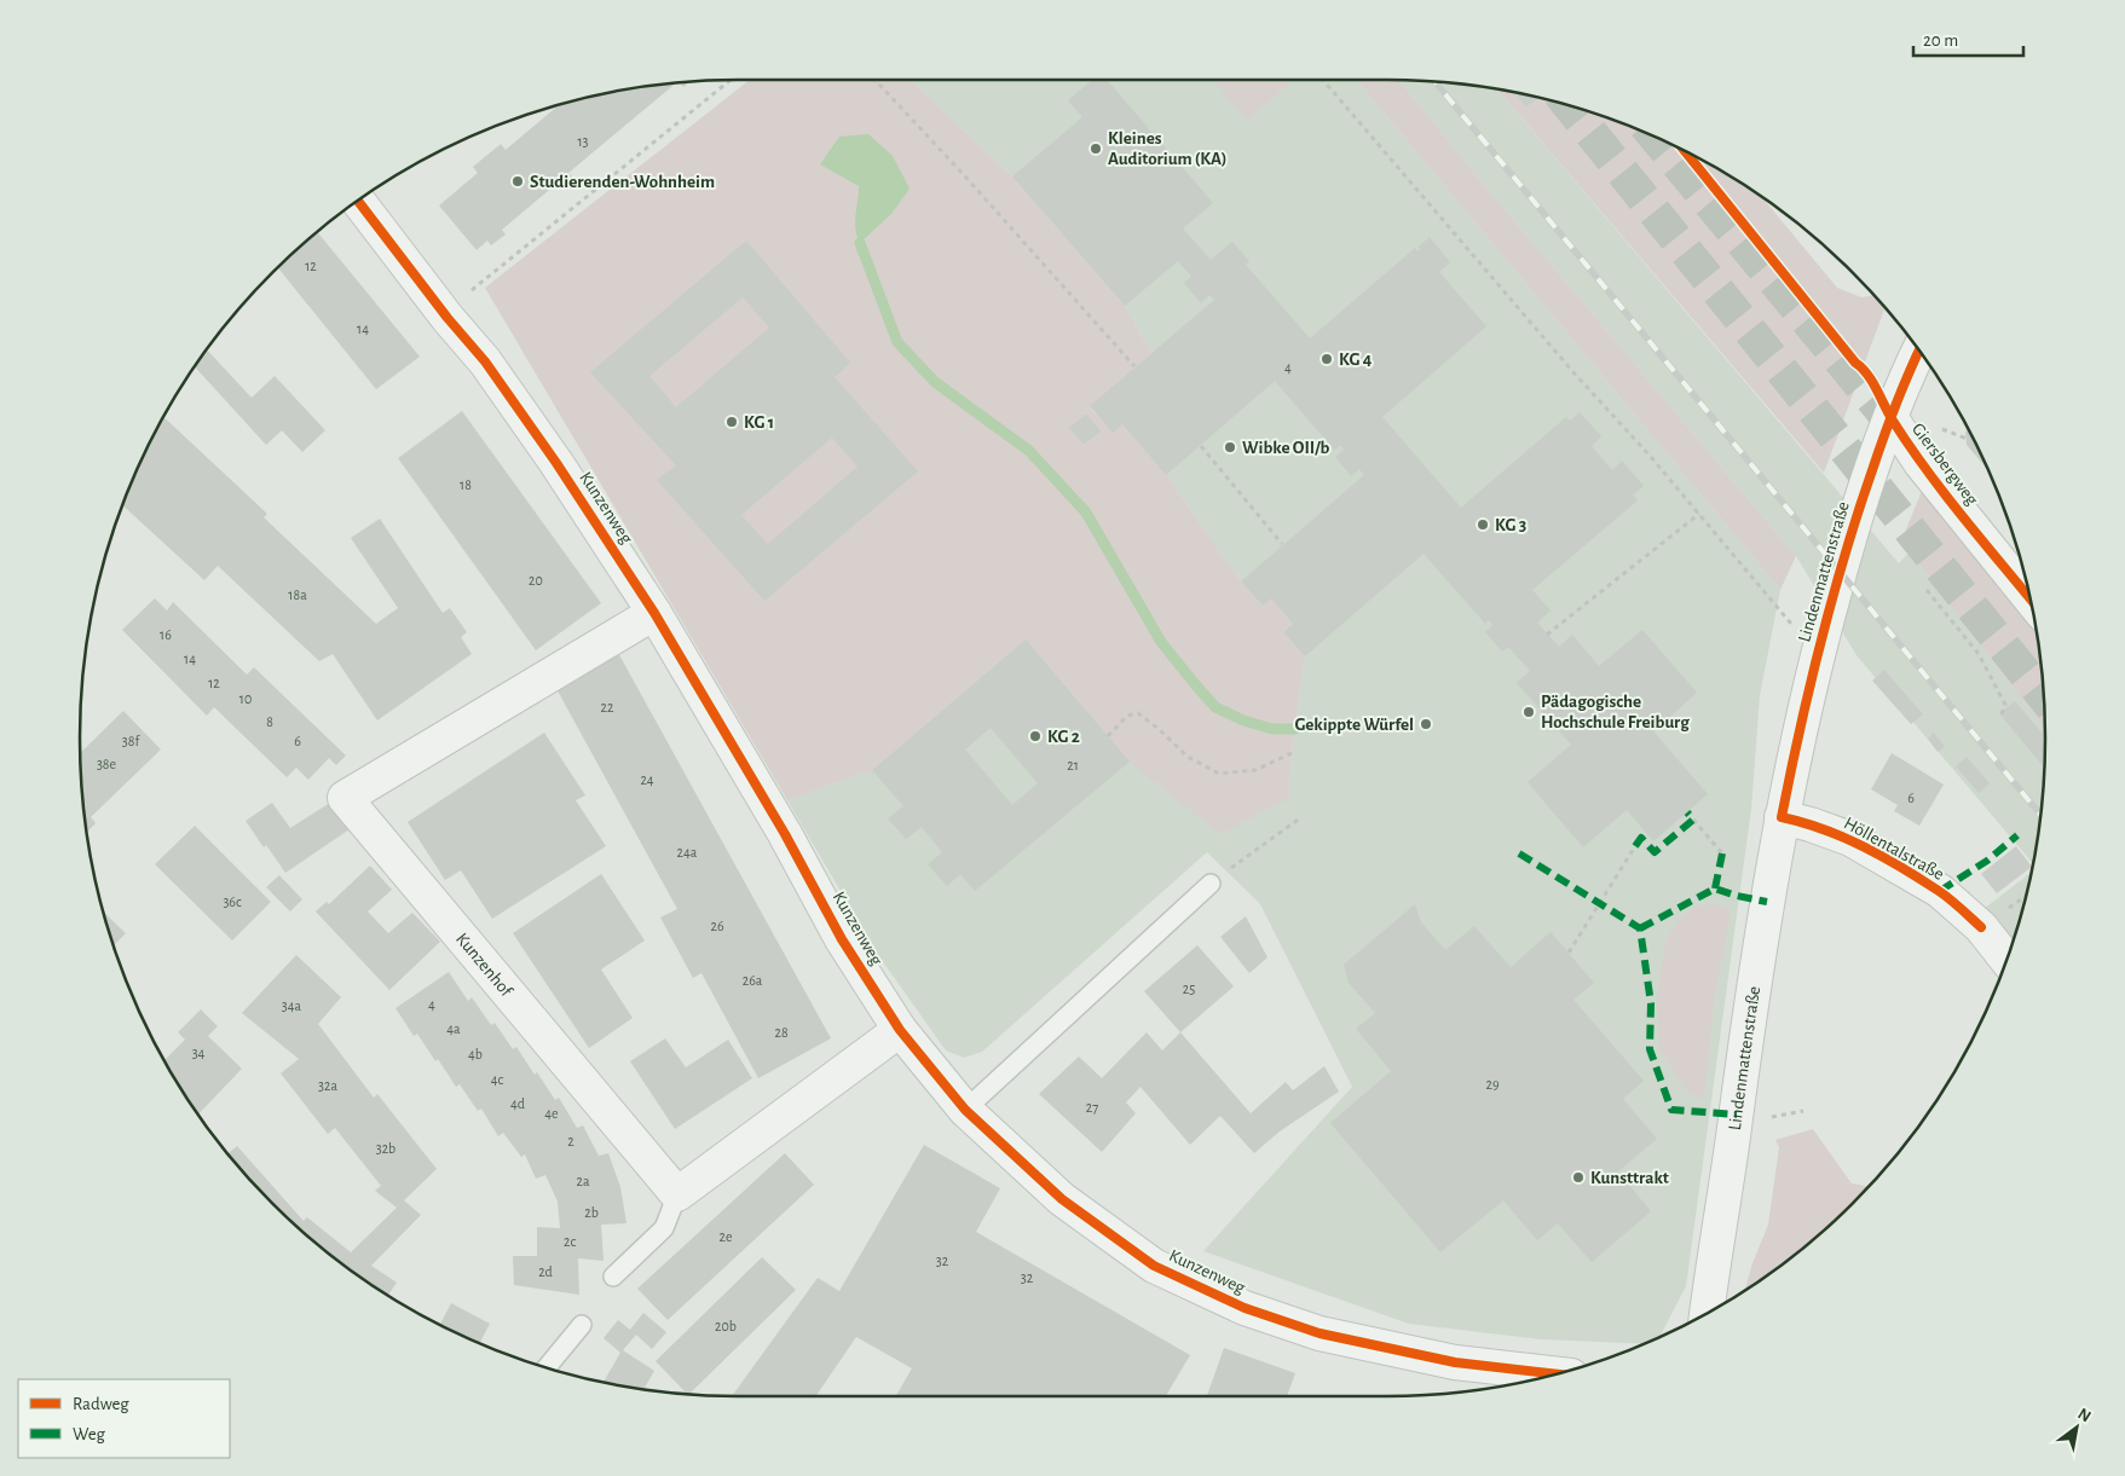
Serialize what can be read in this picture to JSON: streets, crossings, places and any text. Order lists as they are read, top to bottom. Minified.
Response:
{"streets":{"street":["Giersbergweg","Kunzenweg","Lindenmattenstraße","Höllentalstraße","Kunzenhof"]},"crossings":[["Giersbergweg","Lindenmattenstraße"],["Kunzenweg","Kunzenhof"],["Lindenmattenstraße","Höllentalstraße"]],"places":["Kleines Auditorium (KA)","Studierenden-Wohnheim","KG 4","KG 1","Wibke OII/b","KG 3","Pädagogische Hochschule Freiburg","Gekippte Würfel","KG 2","Kunsttrakt"],"house_numbers":["13","12","14","4","18","20","18a","16","14","12","10","22","8","38f","6","38e","21","24","6","24a","36c","26","26a","25","4","34a","4a","28","34","4b","4c","29","32a","4d","27","4e","2","32b","2a","2b","2e","2c","32","2d","32","20b"],"legend":["Radweg","Weg"],"scale_bar":"20 m","north":"top right"}
